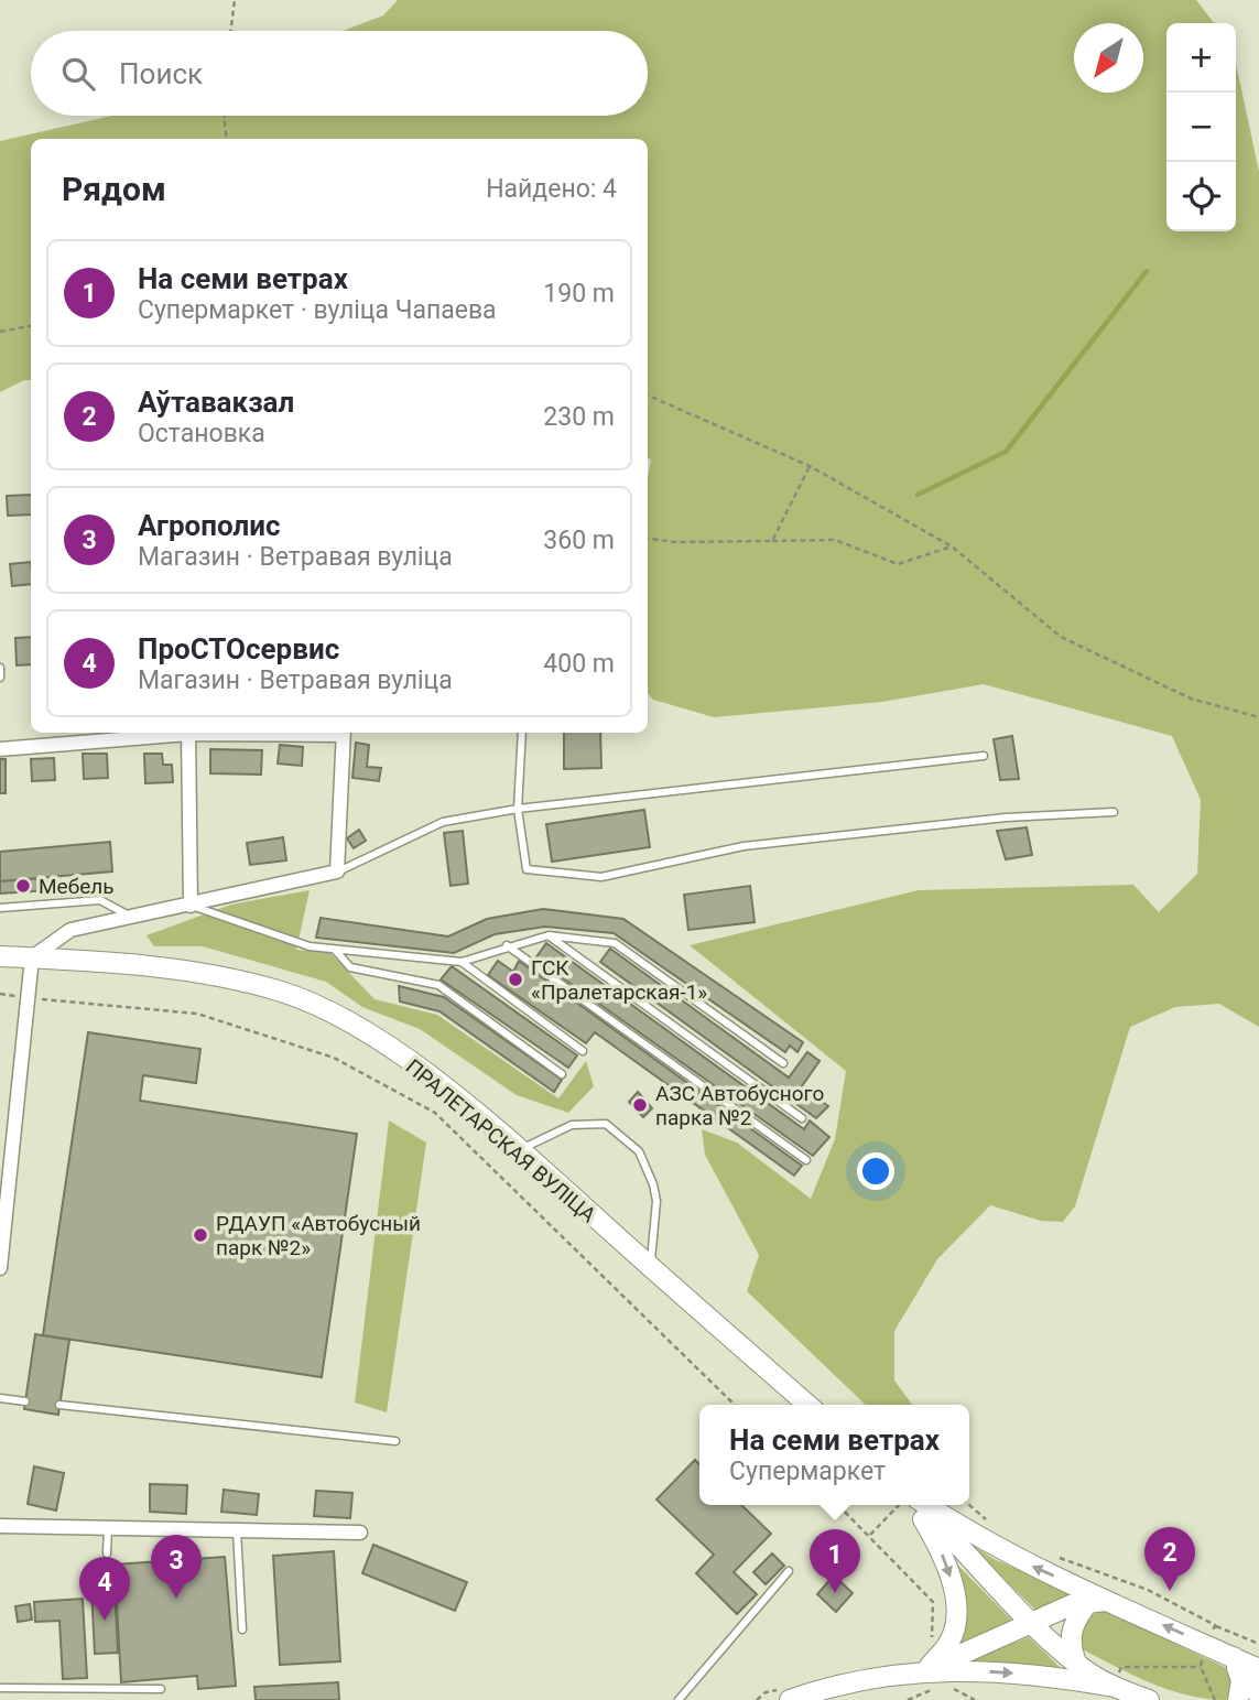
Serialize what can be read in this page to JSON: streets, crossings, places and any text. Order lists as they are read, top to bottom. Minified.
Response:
{"streets":{"main road":["ПРАЛЕТАРСКАЯ ВУЛІЦА"]},"places":["Мебель","ГСК «Пралетарская-1»","АЗС Автобусного парка №2","РДАУП «Автобусный парк №2»"],"north":"bottom left","page":{"map_buttons":["+","−"],"search":"Поиск","heading":["Рядом","Найдено: 4"],"list":[{"mark":"1","name":"На семи ветрах","note":"Супермаркет · вуліца Чапаева","value":"190 m"},{"mark":"2","name":"Аўтавакзал","note":"Остановка","value":"230 m"},{"mark":"3","name":"Агрополис","note":"Магазин · Ветравая вуліца","value":"360 m"},{"mark":"4","name":"ПроСТОсервис","note":"Магазин · Ветравая вуліца","value":"400 m"}],"popup":["На семи ветрах","Супермаркет"],"pins":["2","1","3","4"]}}
